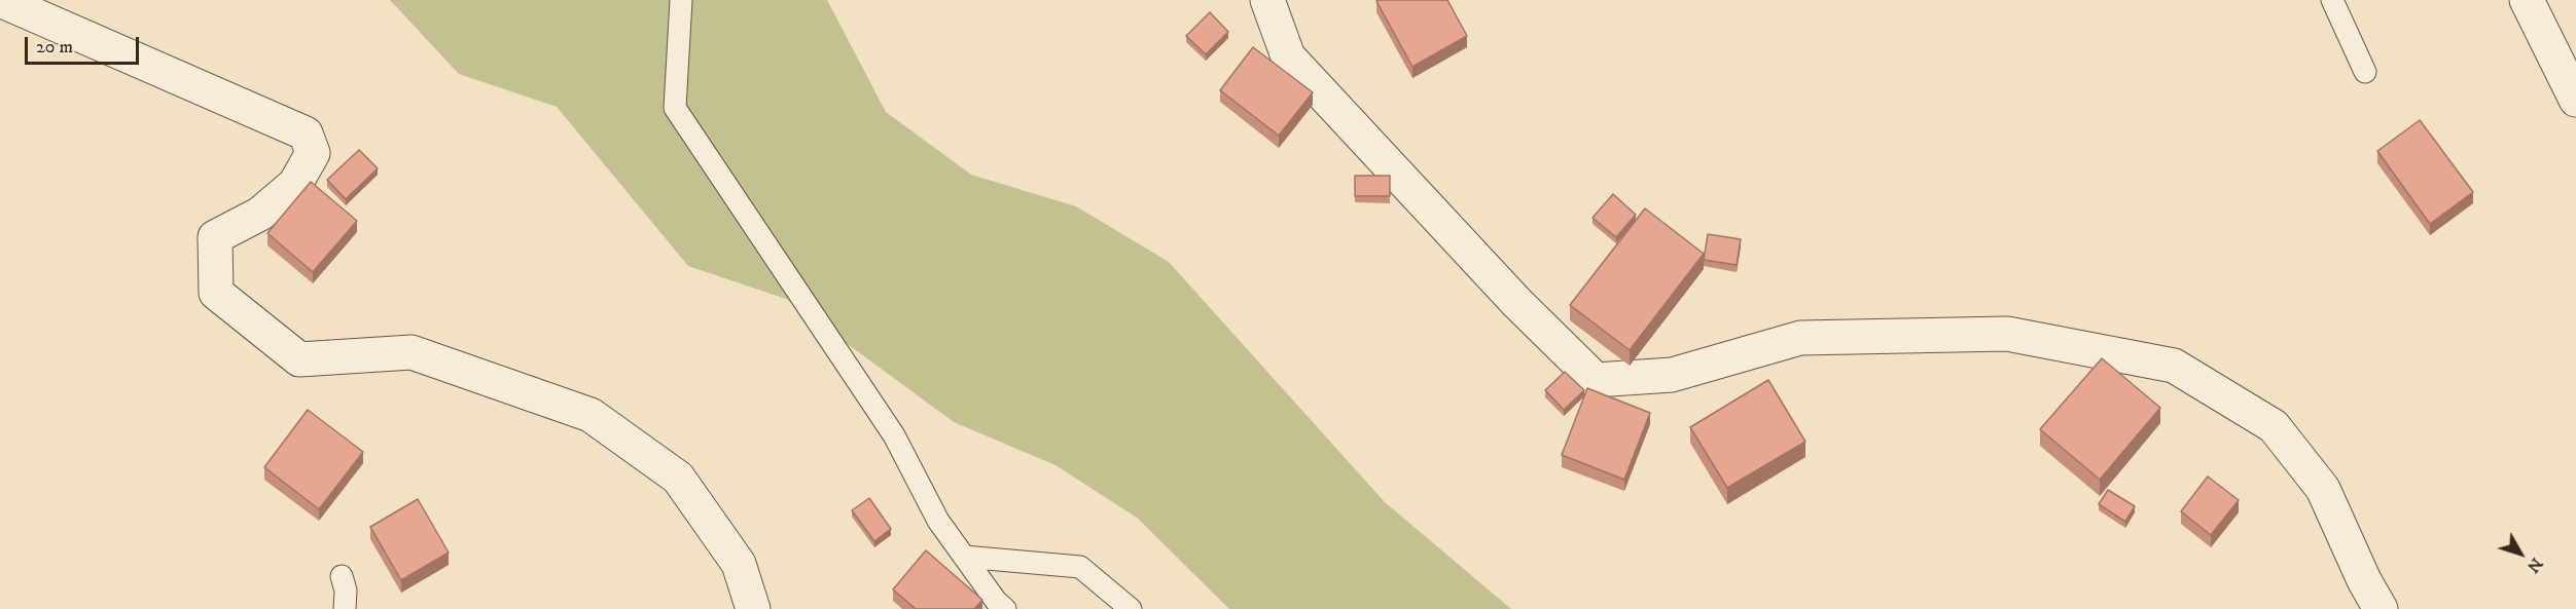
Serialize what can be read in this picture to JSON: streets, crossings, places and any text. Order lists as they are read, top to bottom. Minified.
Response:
{"scale_bar":"20 m","north":"bottom right"}
